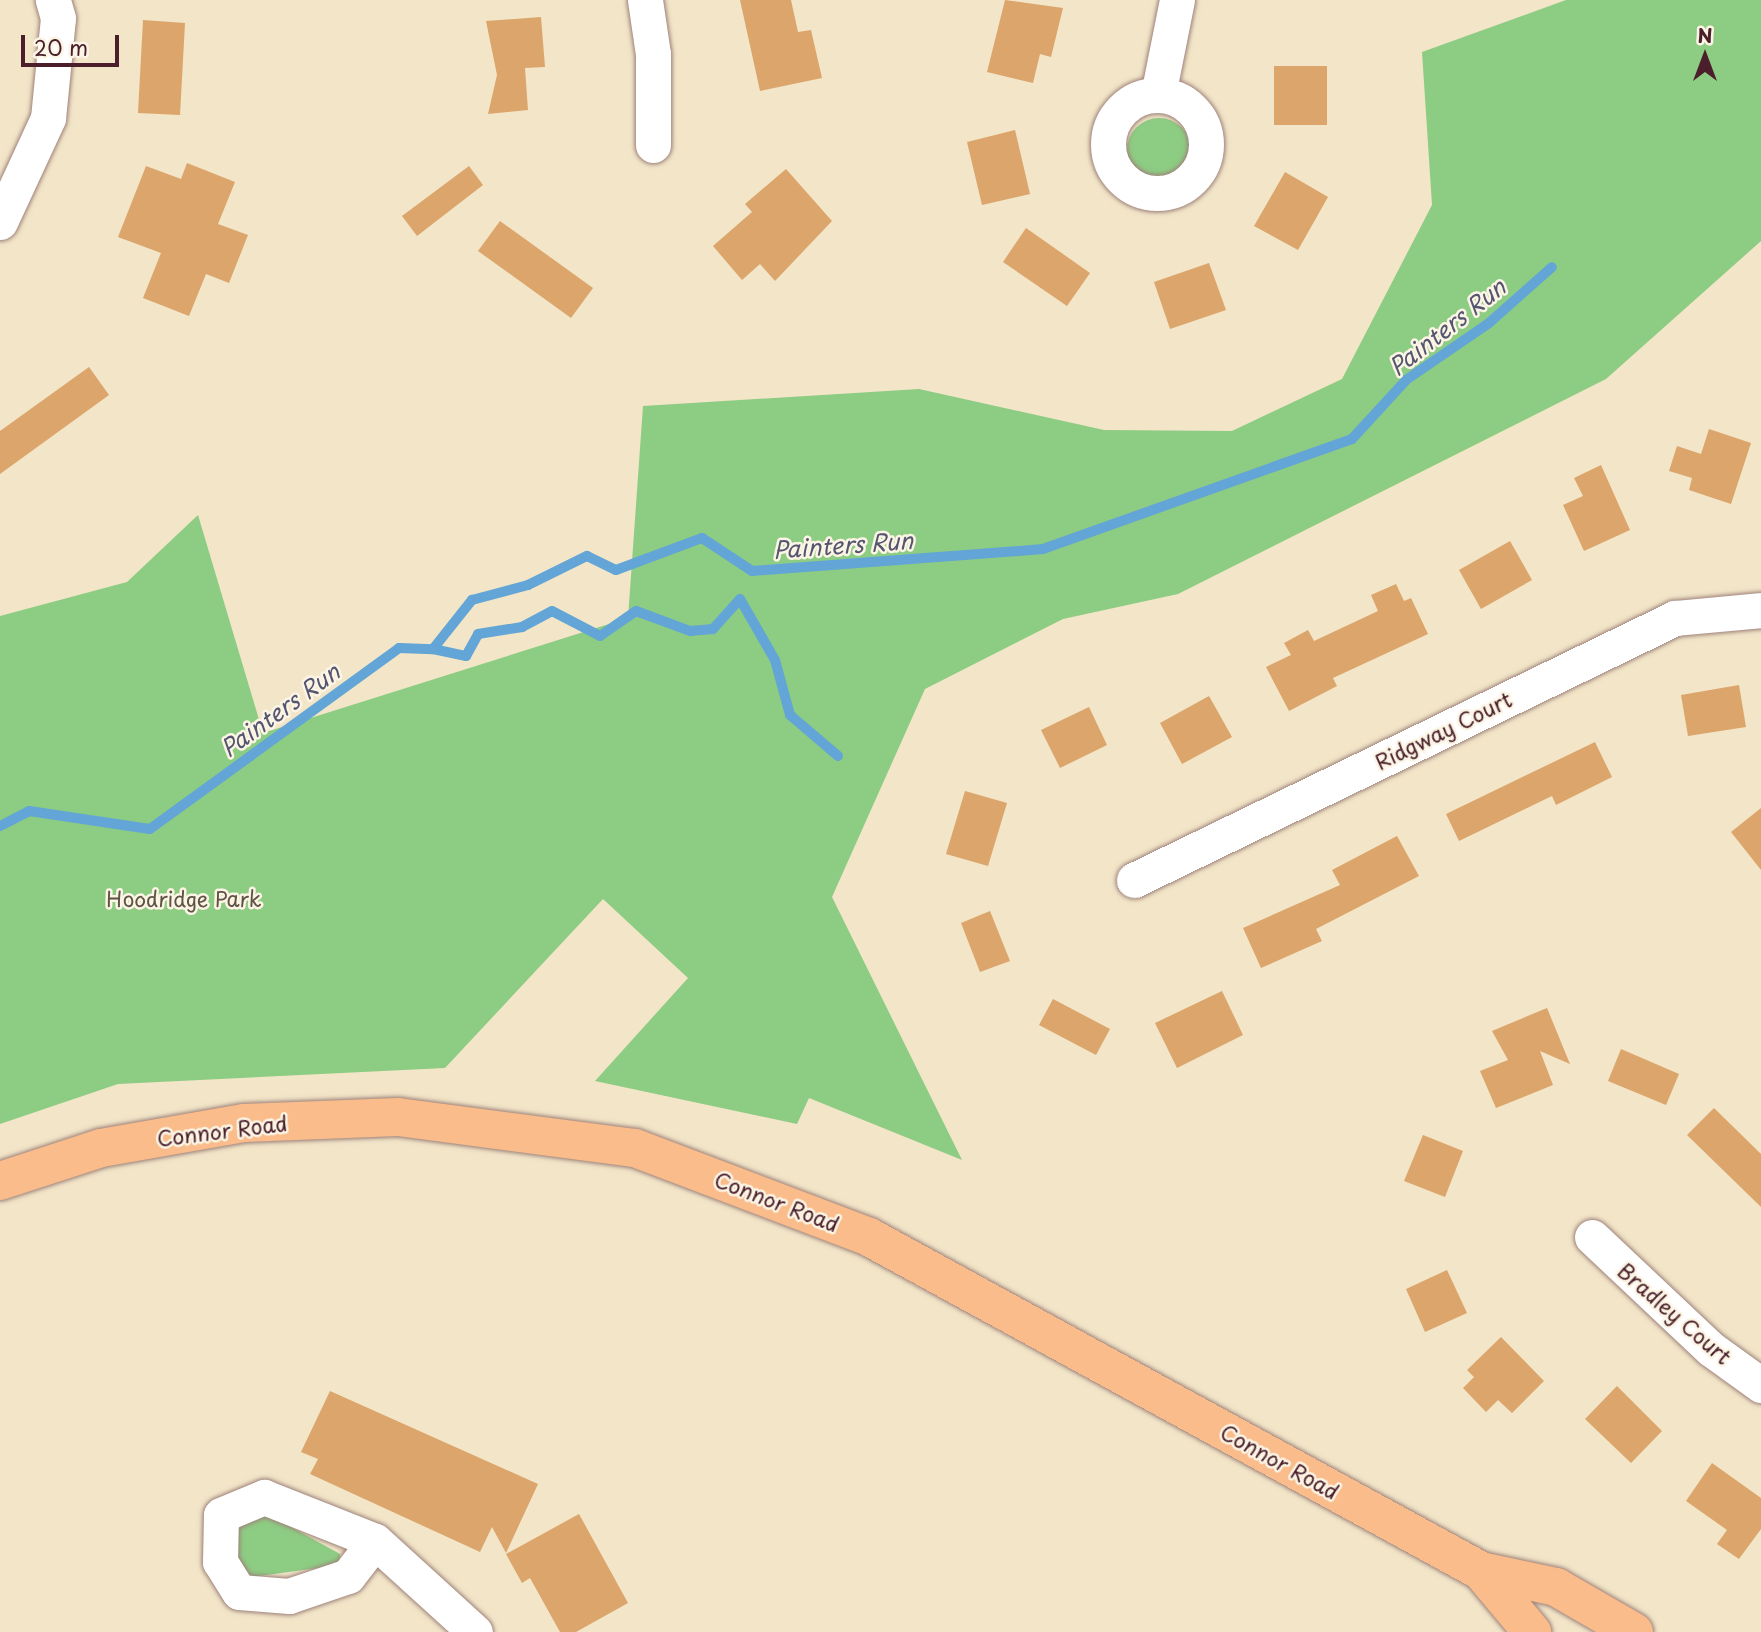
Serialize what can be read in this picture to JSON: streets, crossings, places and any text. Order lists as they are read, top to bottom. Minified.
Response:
{"streets":{"main road":["Connor Road"],"street":["Ridgway Court","Bradley Court"]},"water":["Painters Run"],"parks":["Hoodridge Park"],"scale_bar":"20 m","north":"top"}
